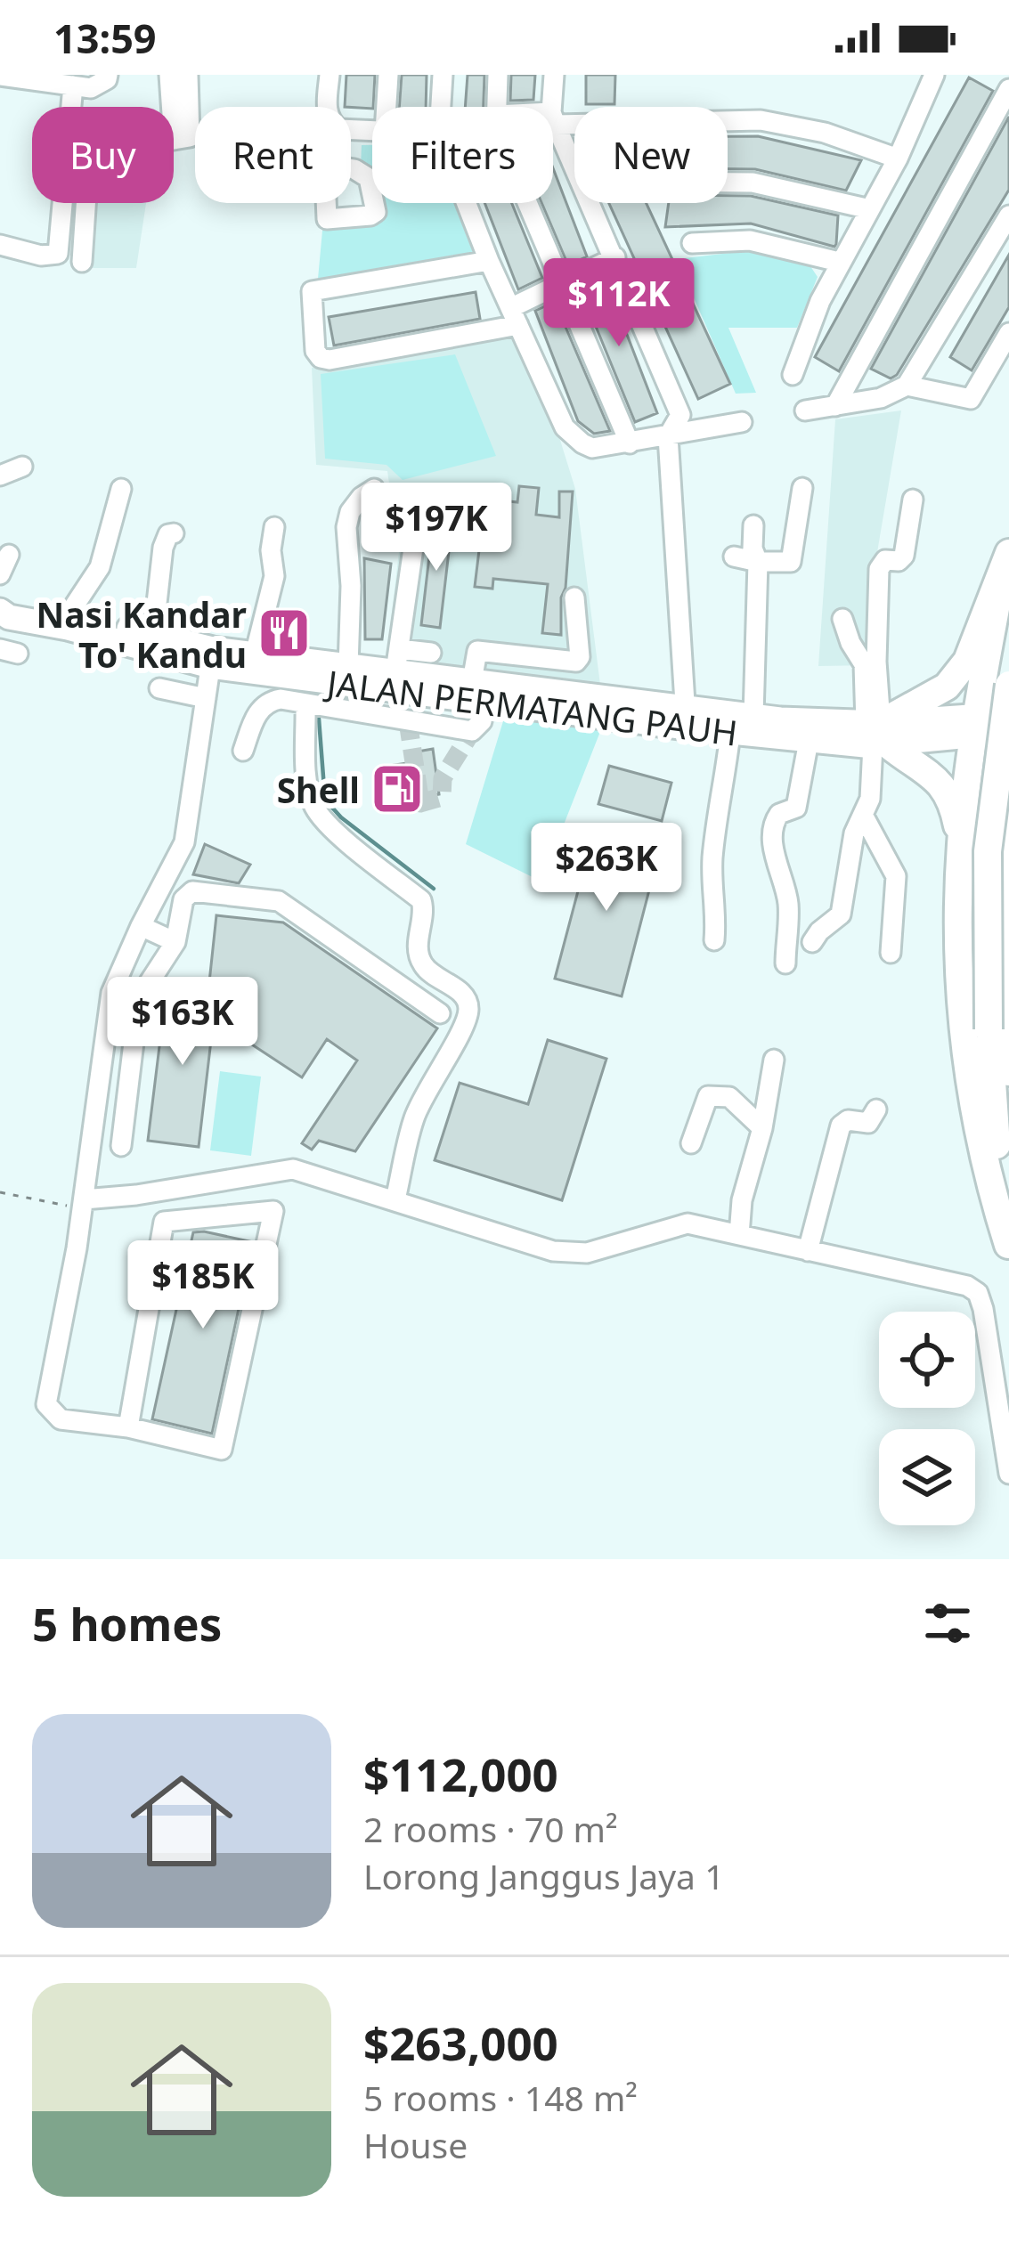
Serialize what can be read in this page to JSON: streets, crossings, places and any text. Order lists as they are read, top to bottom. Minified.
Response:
{"streets":{"main road":["JALAN PERMATANG PAUH"]},"places":{"restaurant":["Nasi Kandar To' Kandu"],"fuel station":["Shell"]},"page":{"status":"13:59","chip":["Buy","Rent","Filters","New"],"price":["$112K","$197K","$263K","$163K","$185K"],"heading":"5 homes","list":[{"name":"$112,000","note":"2 rooms · 70 m² · Lorong Janggus Jaya 1"},{"name":"$263,000","note":"5 rooms · 148 m² · House"}]}}
